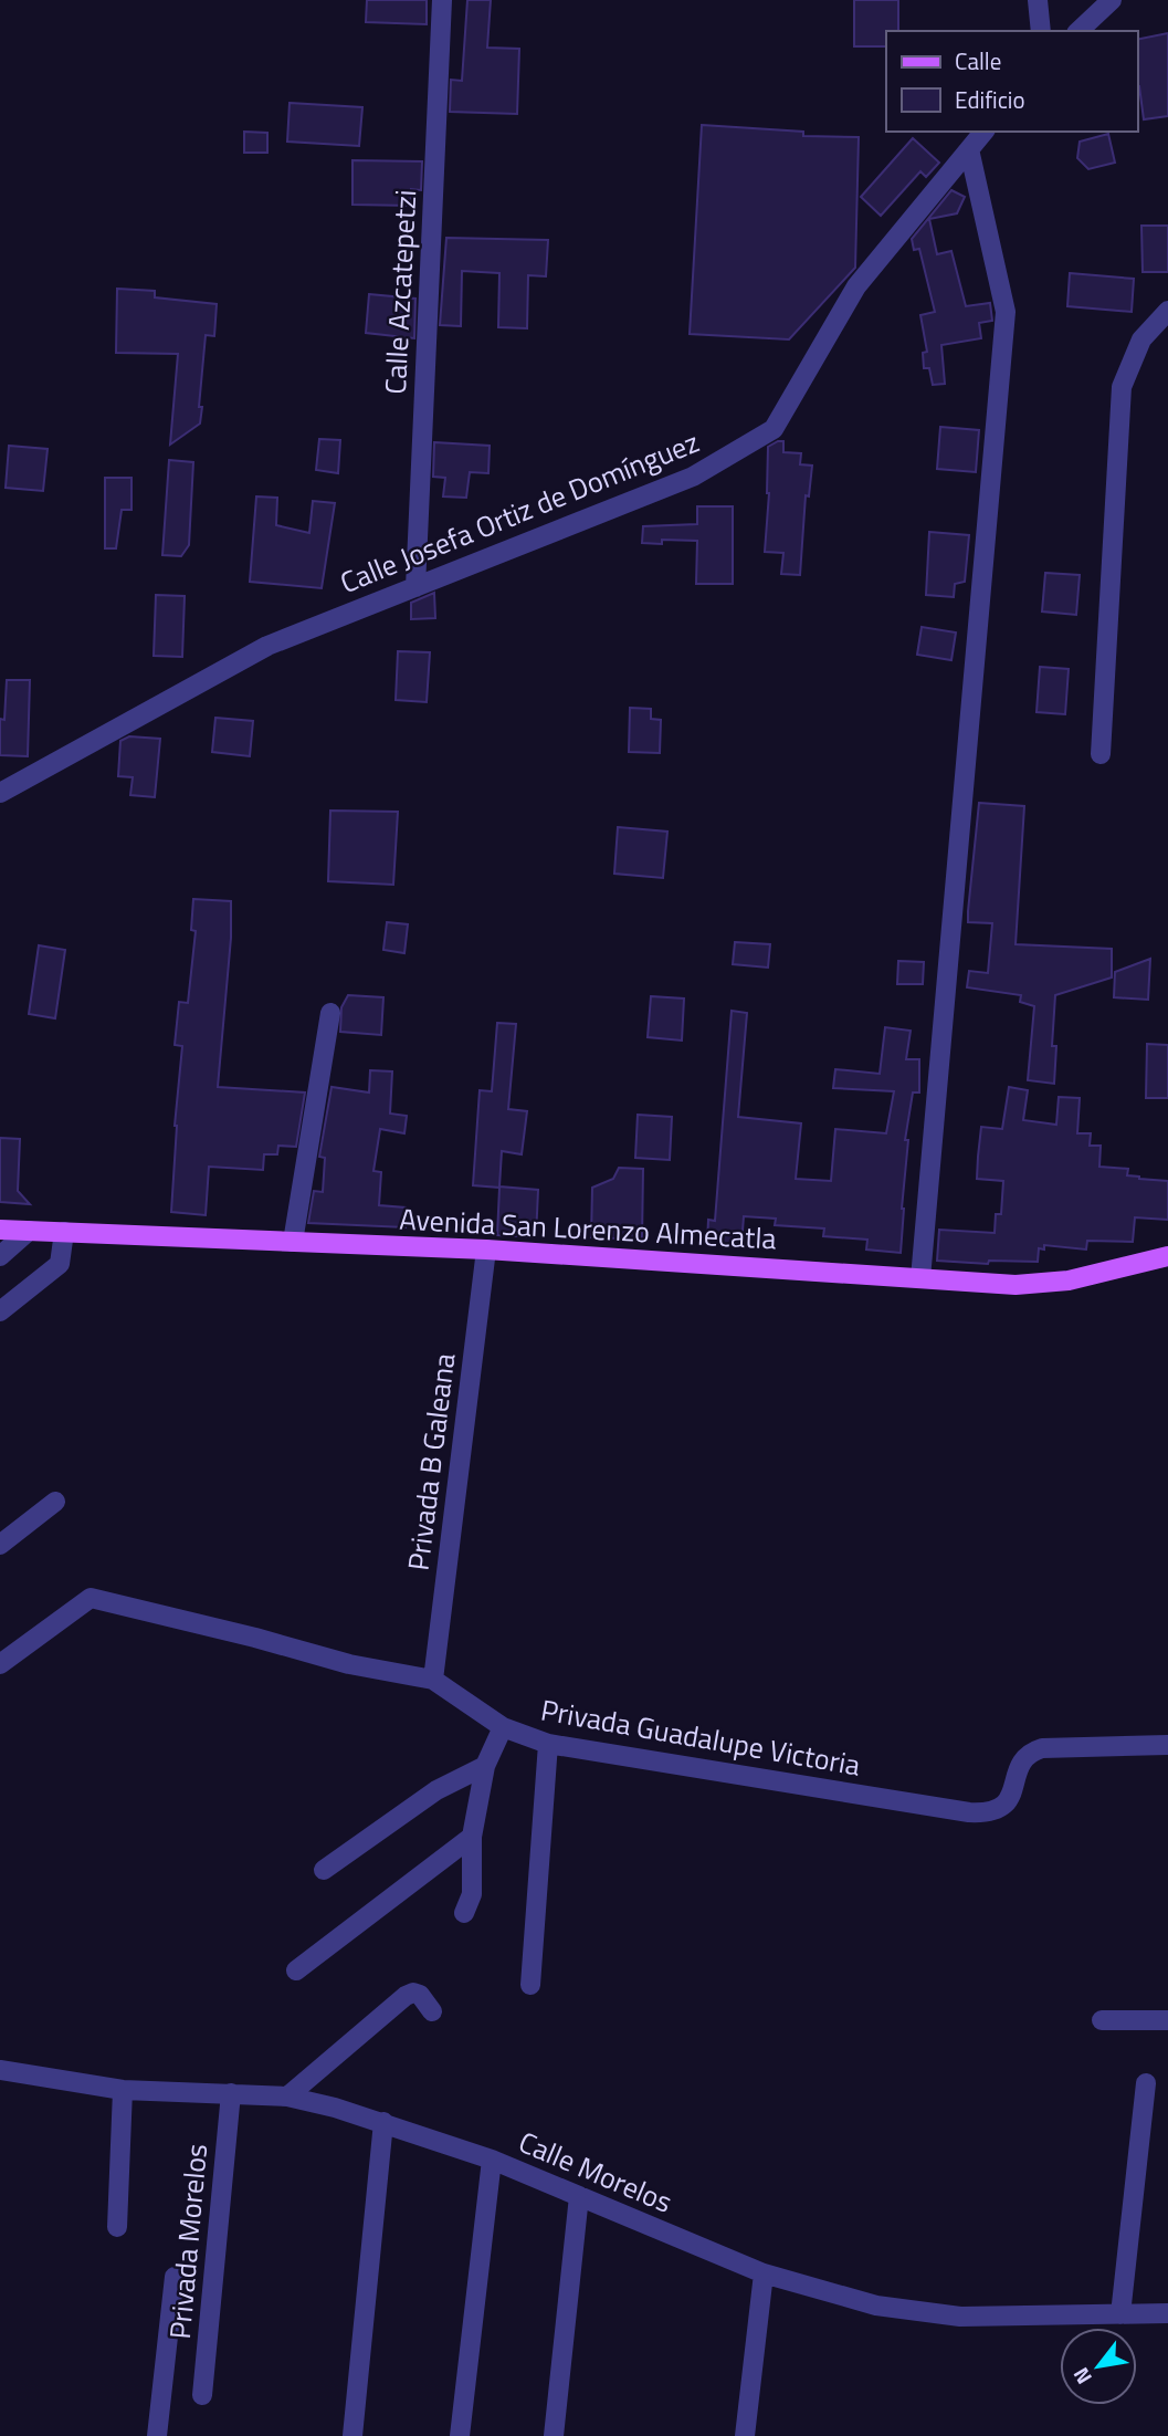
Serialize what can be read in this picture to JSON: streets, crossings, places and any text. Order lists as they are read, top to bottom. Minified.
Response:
{"streets":{"main road":["Avenida San Lorenzo Almecatla"],"street":["Calle Azcatepetzi","Calle Josefa Ortiz de Domínguez","Privada B Galeana","Privada Guadalupe Victoria","Calle Morelos","Privada Morelos"]},"crossings":[["Calle Azcatepetzi","Calle Josefa Ortiz de Domínguez"],["Avenida San Lorenzo Almecatla","Privada B Galeana"],["Privada B Galeana","Privada Guadalupe Victoria"],["Calle Morelos","Privada Morelos"]],"legend":["Calle","Edificio"],"north":"bottom left"}
